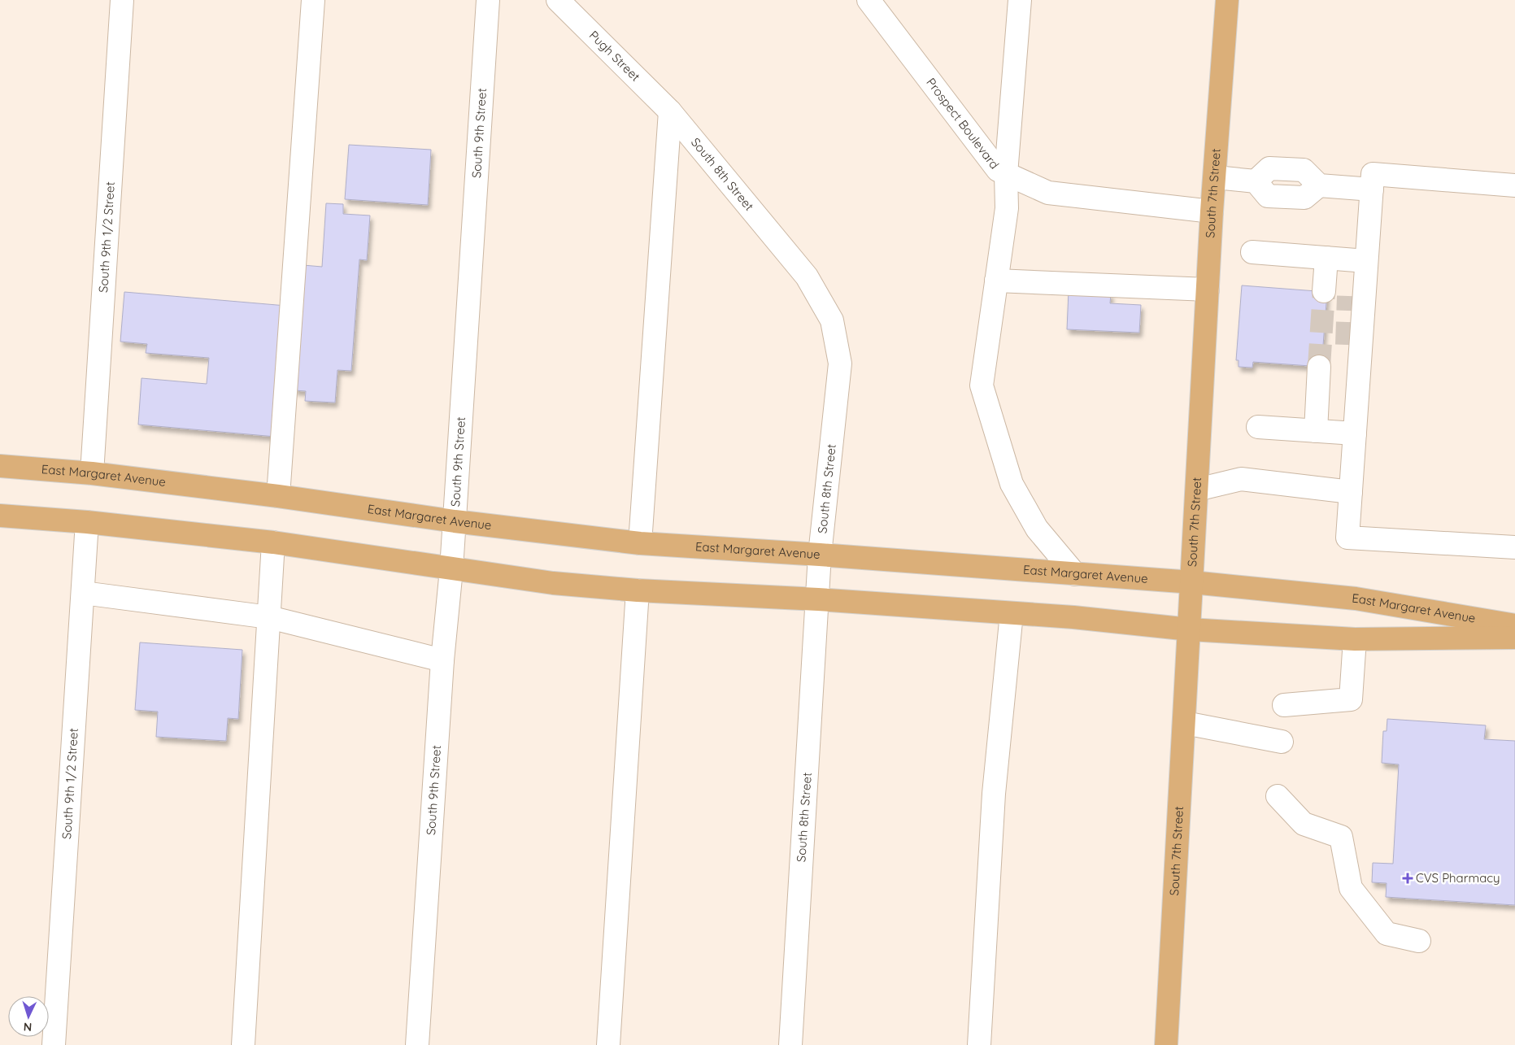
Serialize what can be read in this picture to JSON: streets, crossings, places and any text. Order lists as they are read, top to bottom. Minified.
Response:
{"streets":{"main road":["South 7th Street","East Margaret Avenue"],"street":["Pugh Street","Prospect Boulevard","South 9th Street","South 8th Street","South 9th 1/2 Street"]},"crossings":[["Pugh Street","South 8th Street"],["Prospect Boulevard","South 7th Street"],["South 9th Street","East Margaret Avenue"],["South 8th Street","East Margaret Avenue"],["South 7th Street","East Margaret Avenue"],["South 9th 1/2 Street","East Margaret Avenue"]],"places":{"health":["CVS Pharmacy"]},"north":"bottom"}
